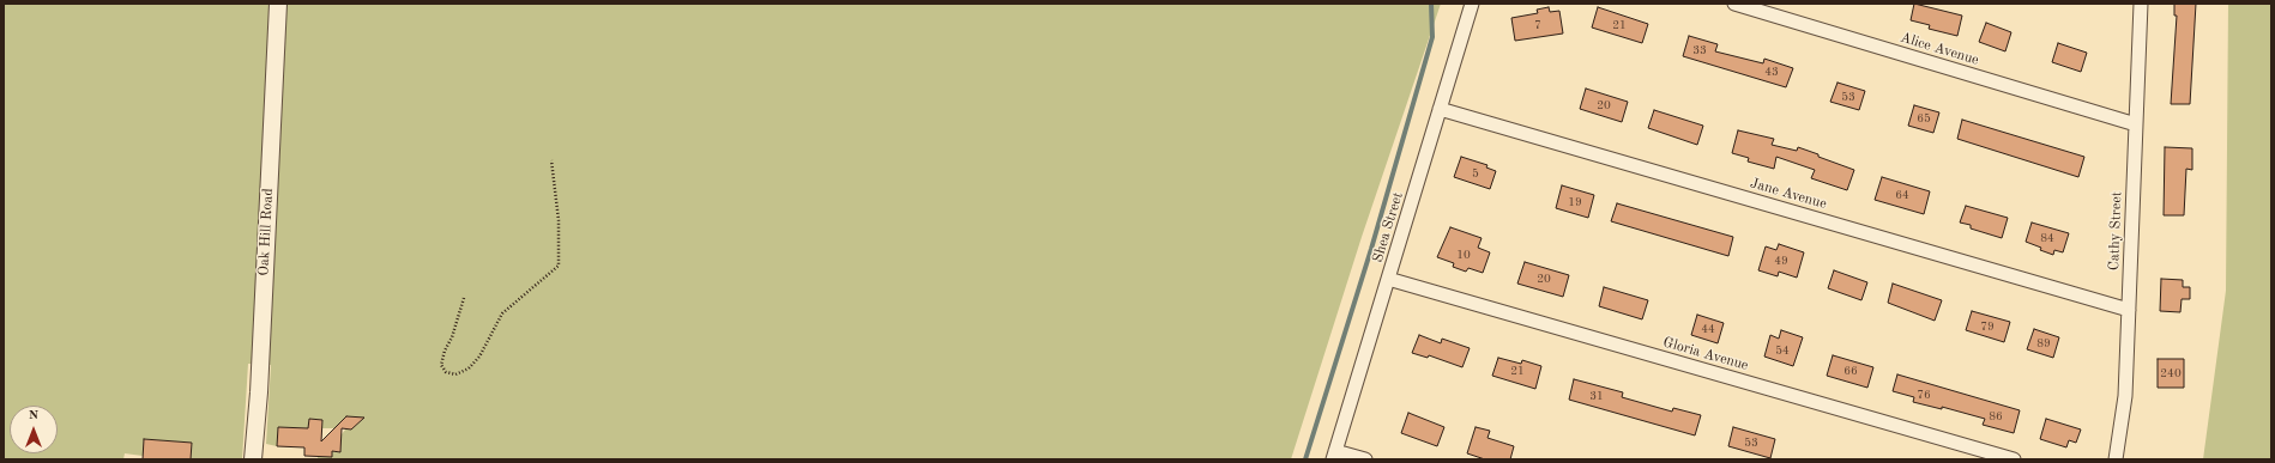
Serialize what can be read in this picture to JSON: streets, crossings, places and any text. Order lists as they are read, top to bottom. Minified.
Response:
{"streets":{"street":["Alice Avenue","Jane Avenue","Shea Street","Cathy Street","Oak Hill Road","Gloria Avenue"]},"crossings":[["Alice Avenue","Cathy Street"],["Jane Avenue","Shea Street"],["Jane Avenue","Cathy Street"],["Shea Street","Gloria Avenue"]],"house_numbers":["7","21","33","43","53","20","65","5","64","19","84","10","49","20","79","44","89","54","21","66","240","76","31","86","53"],"north":"top"}
